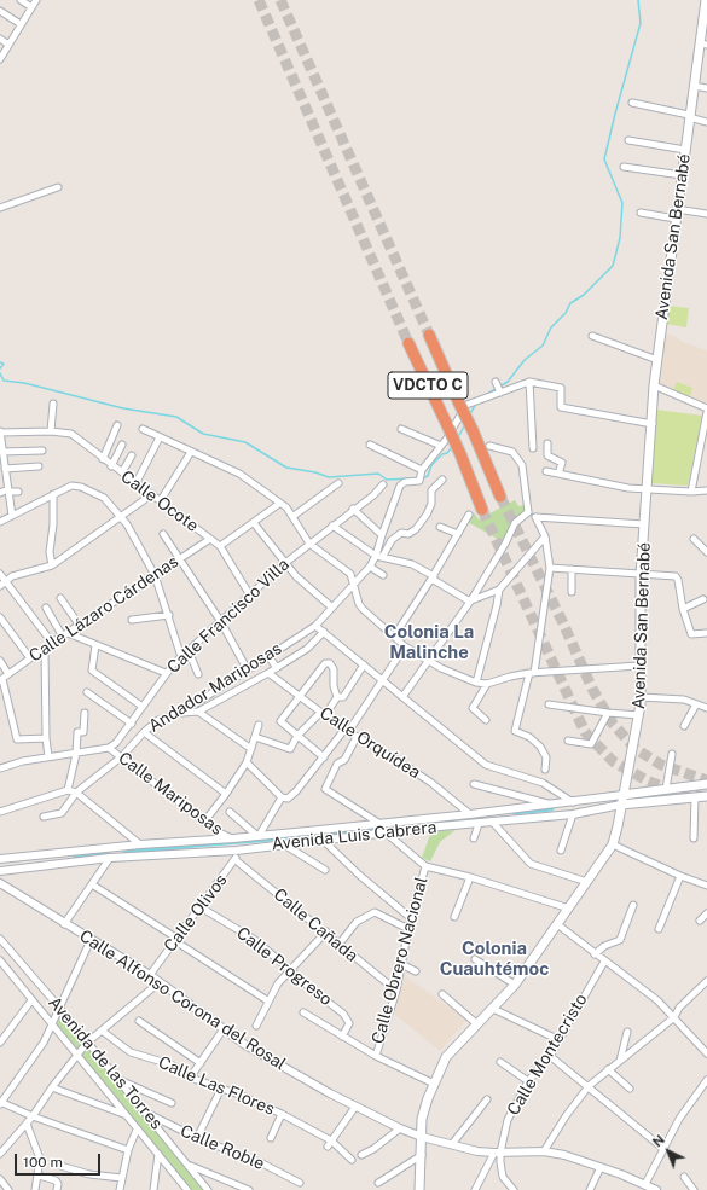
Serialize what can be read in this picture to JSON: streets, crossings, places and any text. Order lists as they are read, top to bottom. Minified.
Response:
{"streets":{"highway":["VDCTO C"],"main road":["Avenida San Bernabé","Avenida Luis Cabrera"],"street":["Calle Ocote","Calle Lázaro Cárdenas","Calle Francisco Villa","Andador Mariposas","Calle Orquídea","Calle Mariposas","Calle Olivos","Calle Cañada","Calle Obrero Nacional","Calle Progreso","Calle Alfonso Corona del Rosal","Calle Montecristo","Avenida de las Torres","Calle Las Flores","Calle Roble"]},"crossings":[["Avenida San Bernabé","Avenida Luis Cabrera"],["Avenida San Bernabé","Calle Alfonso Corona del Rosal"],["Calle Ocote","Calle Lázaro Cárdenas"],["Calle Ocote","Calle Francisco Villa"],["Calle Francisco Villa","Calle Mariposas"],["Andador Mariposas","Calle Orquídea"],["Andador Mariposas","Calle Mariposas"],["Calle Orquídea","Avenida Luis Cabrera"],["Calle Mariposas","Avenida Luis Cabrera"],["Avenida Luis Cabrera","Calle Olivos"],["Calle Olivos","Calle Cañada"],["Calle Olivos","Calle Progreso"],["Calle Olivos","Calle Alfonso Corona del Rosal"],["Calle Cañada","Calle Obrero Nacional"],["Calle Alfonso Corona del Rosal","Calle Montecristo"],["Avenida de las Torres","Calle Roble"]],"districts":["Colonia La Malinche","Colonia Cuauhtémoc"],"scale_bar":"100 m","north":"top left"}
